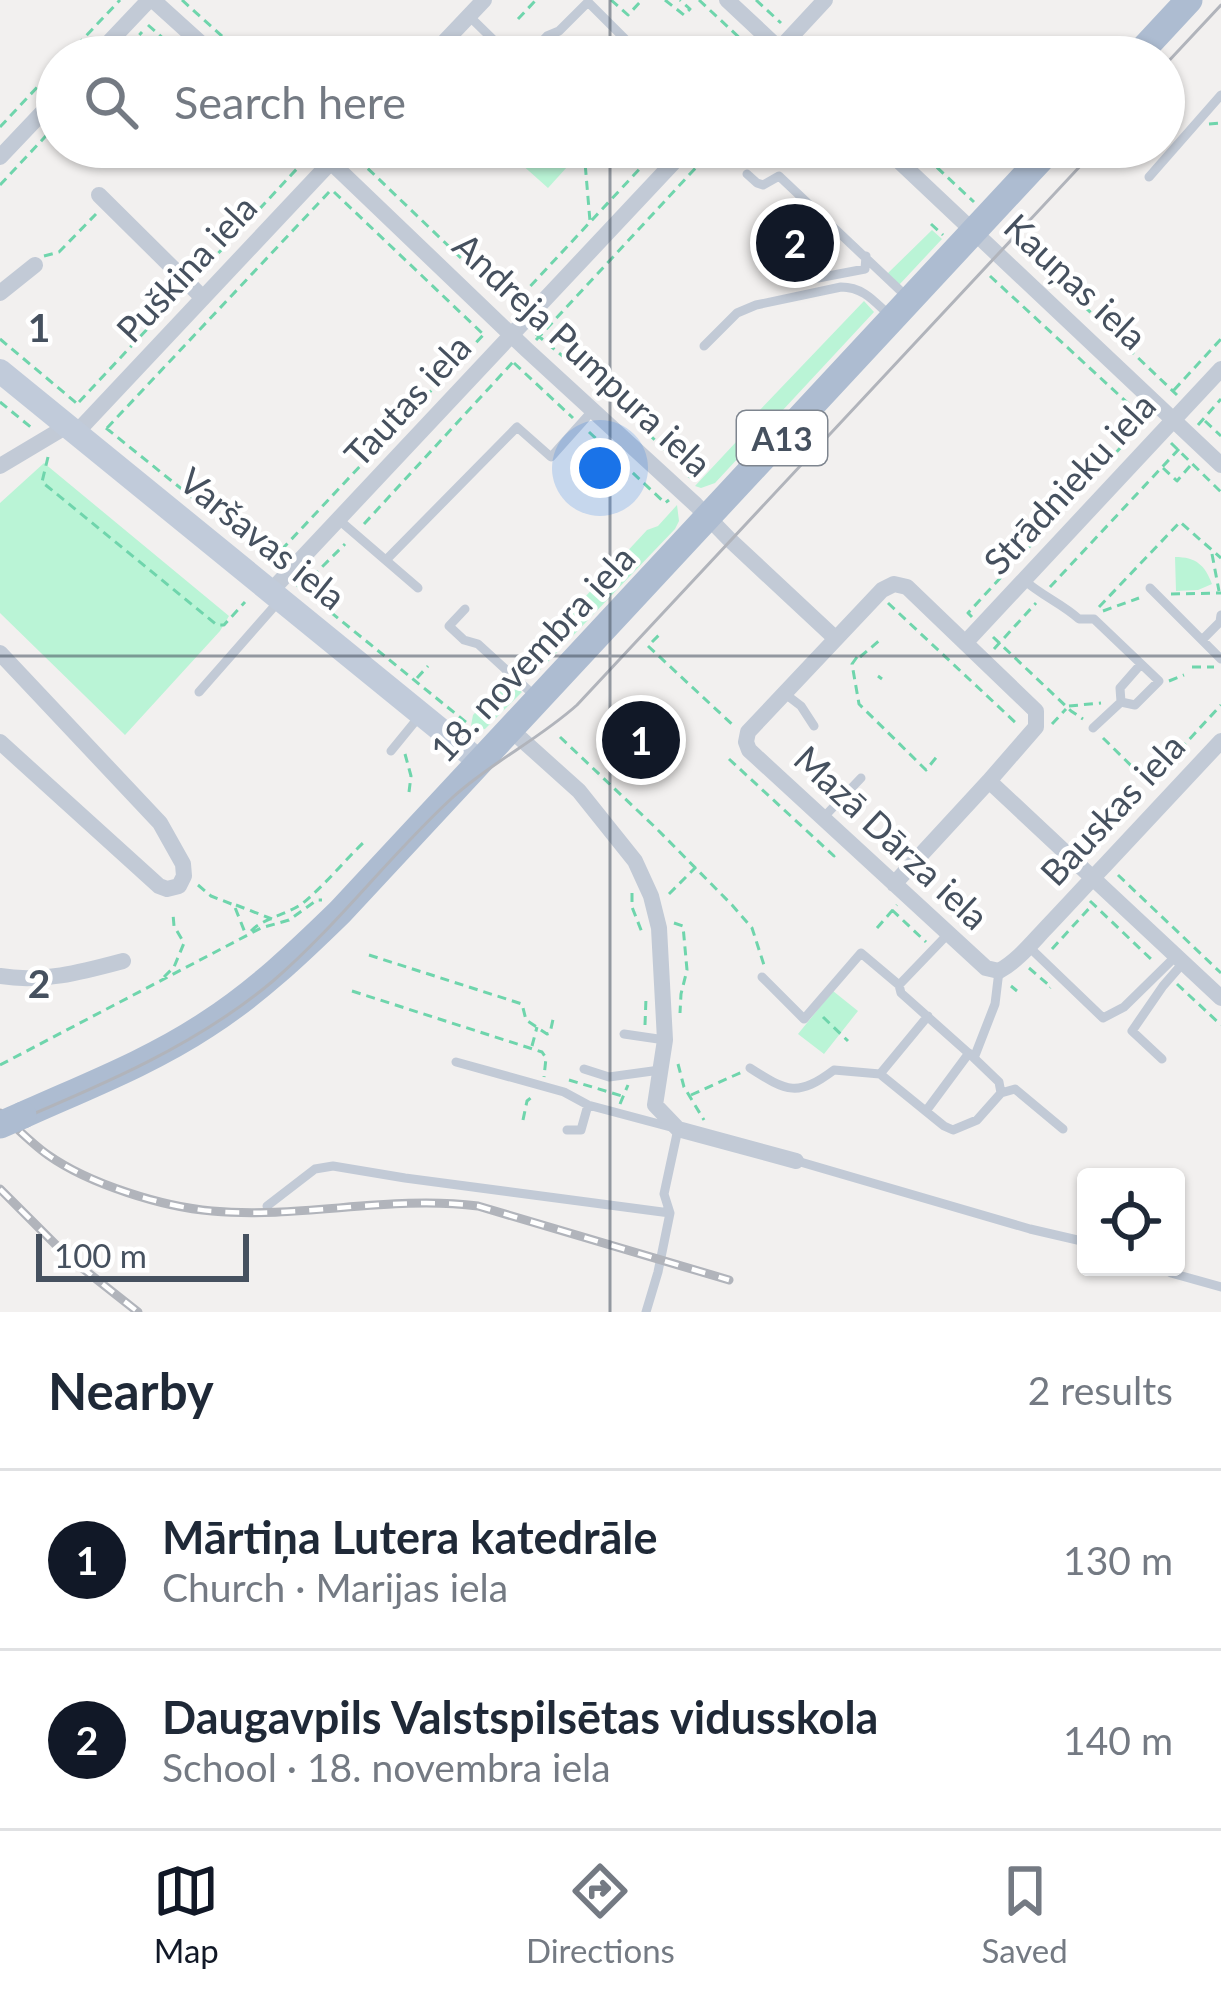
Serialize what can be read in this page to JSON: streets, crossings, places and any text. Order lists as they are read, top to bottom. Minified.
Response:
{"streets":{"main road":["A13","18. novembra iela"],"street":["Puškina iela","Kauņas iela","Andreja Pumpura iela","Tautas iela","Strādnieku iela","Varšavas iela","Bauskas iela","Mazā Dārza iela"]},"crossings":[["Puškina iela","Varšavas iela"],["Kauņas iela","Strādnieku iela"],["Kauņas iela","18. novembra iela"],["Andreja Pumpura iela","Tautas iela"],["Andreja Pumpura iela","18. novembra iela"],["Tautas iela","Varšavas iela"],["Varšavas iela","18. novembra iela"],["Bauskas iela","Mazā Dārza iela"]],"scale_bar":"100 m","page":{"search":"Search here","pins":["2","1"],"scale":"100 m","heading":["Nearby","2 results"],"list":[{"mark":"1","name":"Mārtiņa Lutera katedrāle","note":"Church · Marijas iela","value":"130 m"},{"mark":"2","name":"Daugavpils Valstspilsētas vidusskola","note":"School · 18. novembra iela","value":"140 m"}],"nav":["Map","Directions","Saved"]},"grid":{"rows":["1","2"]}}
